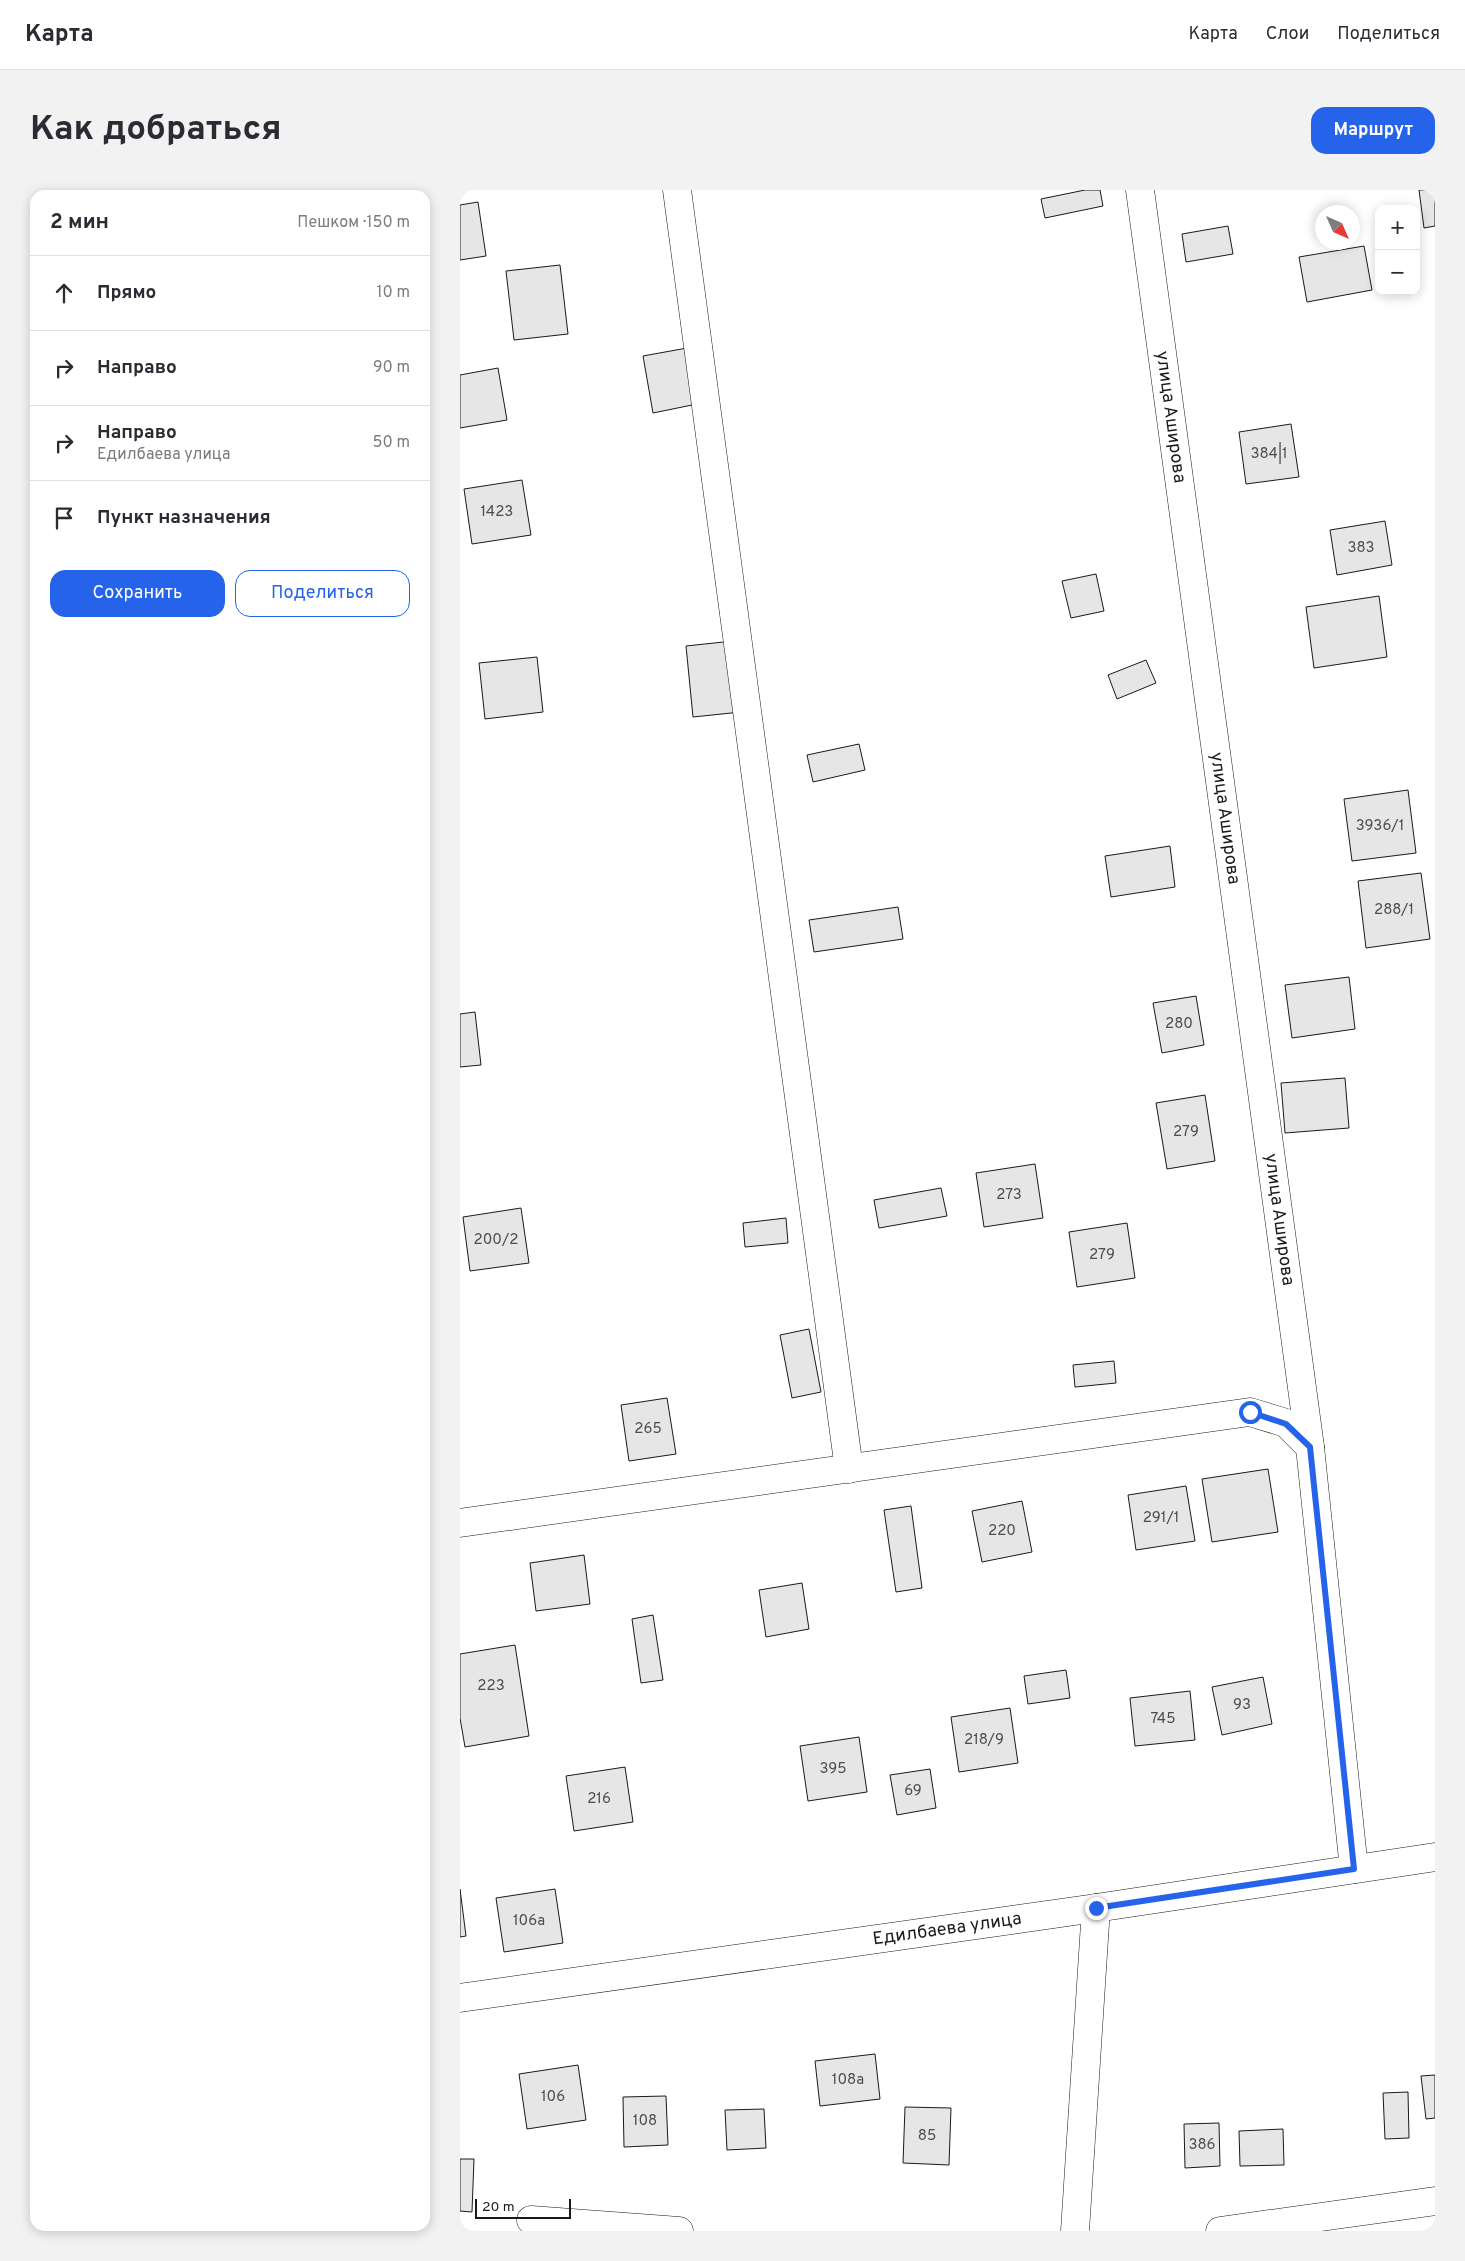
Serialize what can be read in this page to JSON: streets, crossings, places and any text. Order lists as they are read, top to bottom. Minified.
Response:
{"streets":{"street":["улица Аширова","Едилбаева улица"]},"crossings":[["улица Аширова","Едилбаева улица"]],"house_numbers":["384|1","1423","383","3936/1","288/1","280","279","273","200/2","279","265","291/1","220","223","93","745","218/9","395","69","216","106а","108а","106","108","85","386"],"scale_bar":"20 m","north":"bottom right","page":{"header":"Карта","nav":["Карта","Слои","Поделиться"],"buttons":["Маршрут",["Сохранить","Поделиться"]],"title":"Как добраться","heading":["2 мин","Пешком · 150 m"],"map_buttons":["+","−"],"list":[["Прямо","10 m"],["Направо","90 m"],["Направо","Едилбаева улица","50 m"],"Пункт назначения"],"scale":"20 m"}}
